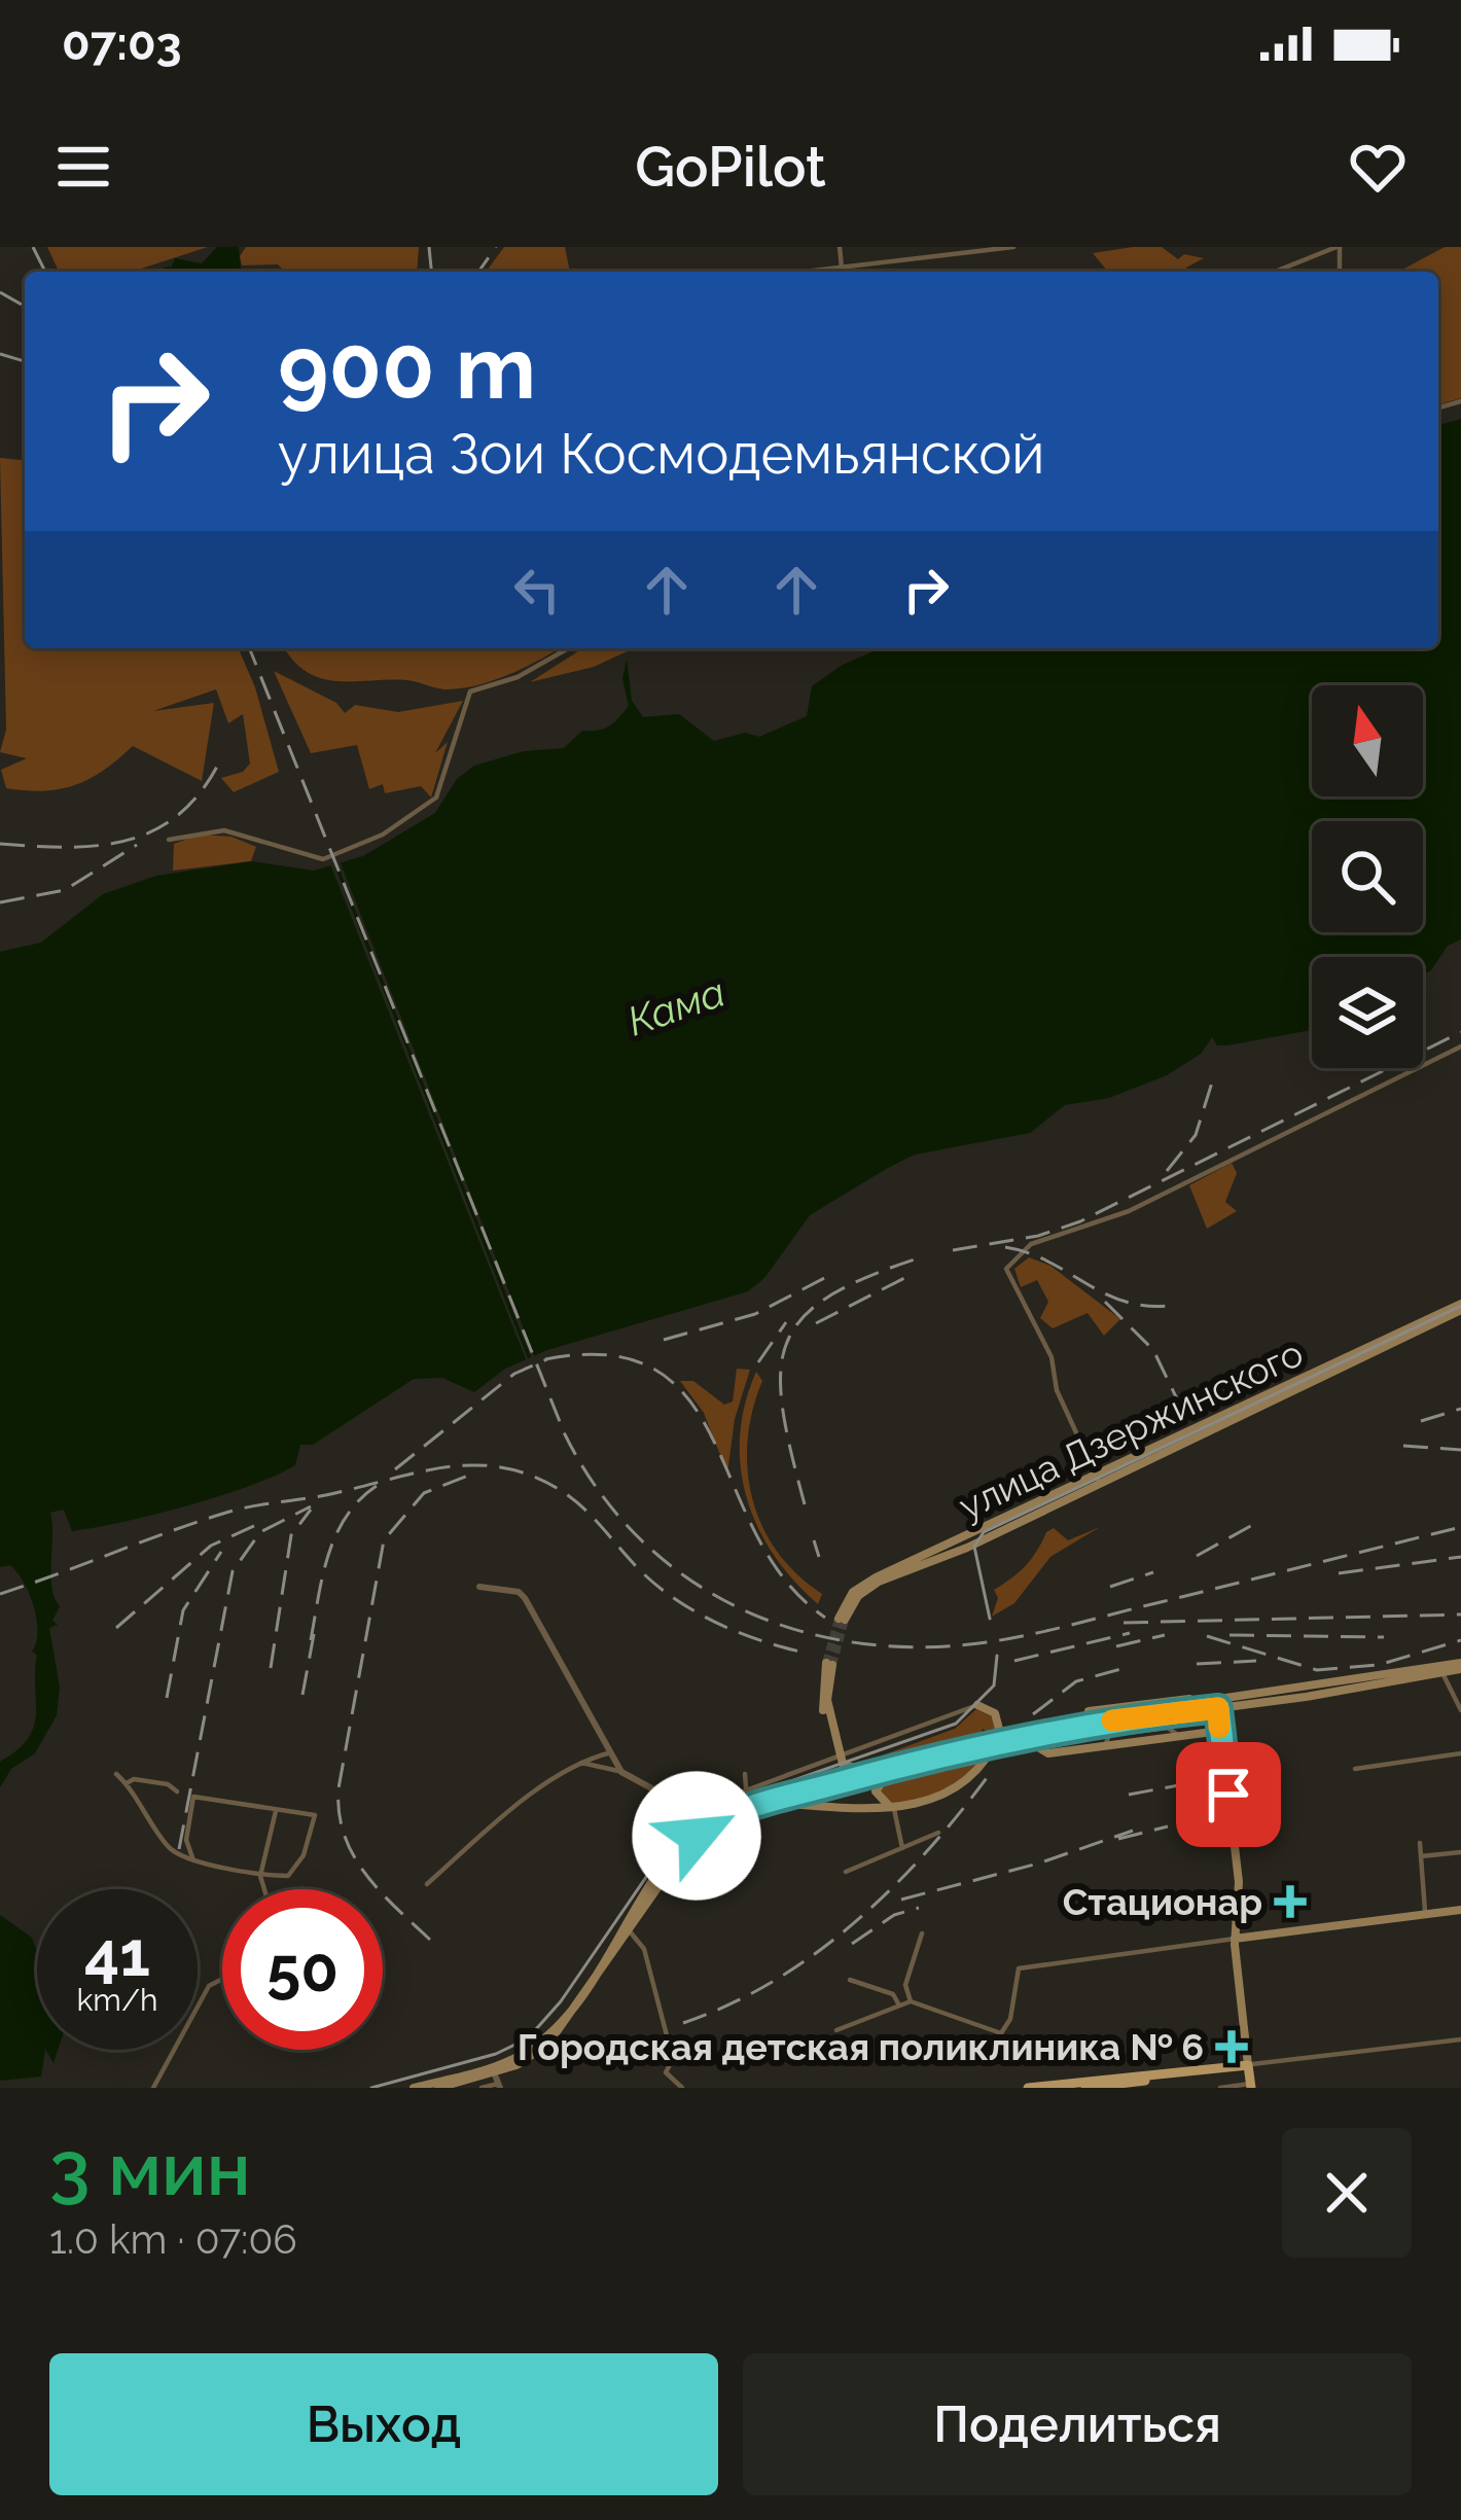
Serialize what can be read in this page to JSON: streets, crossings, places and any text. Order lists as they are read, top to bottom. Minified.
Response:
{"streets":{"main road":["улица Дзержинского"]},"water":["Кама"],"places":{"health":["Стационар","Городская детская поликлиника № 6"]},"north":"top","page":{"status":"07:03","header":"GoPilot","turn":["900 m","улица Зои Космодемьянской"],"speed":"41 km/h","limit":"50","heading":["3 мин","1.0 km · 07:06"],"buttons":["Выход","Поделиться"]}}
